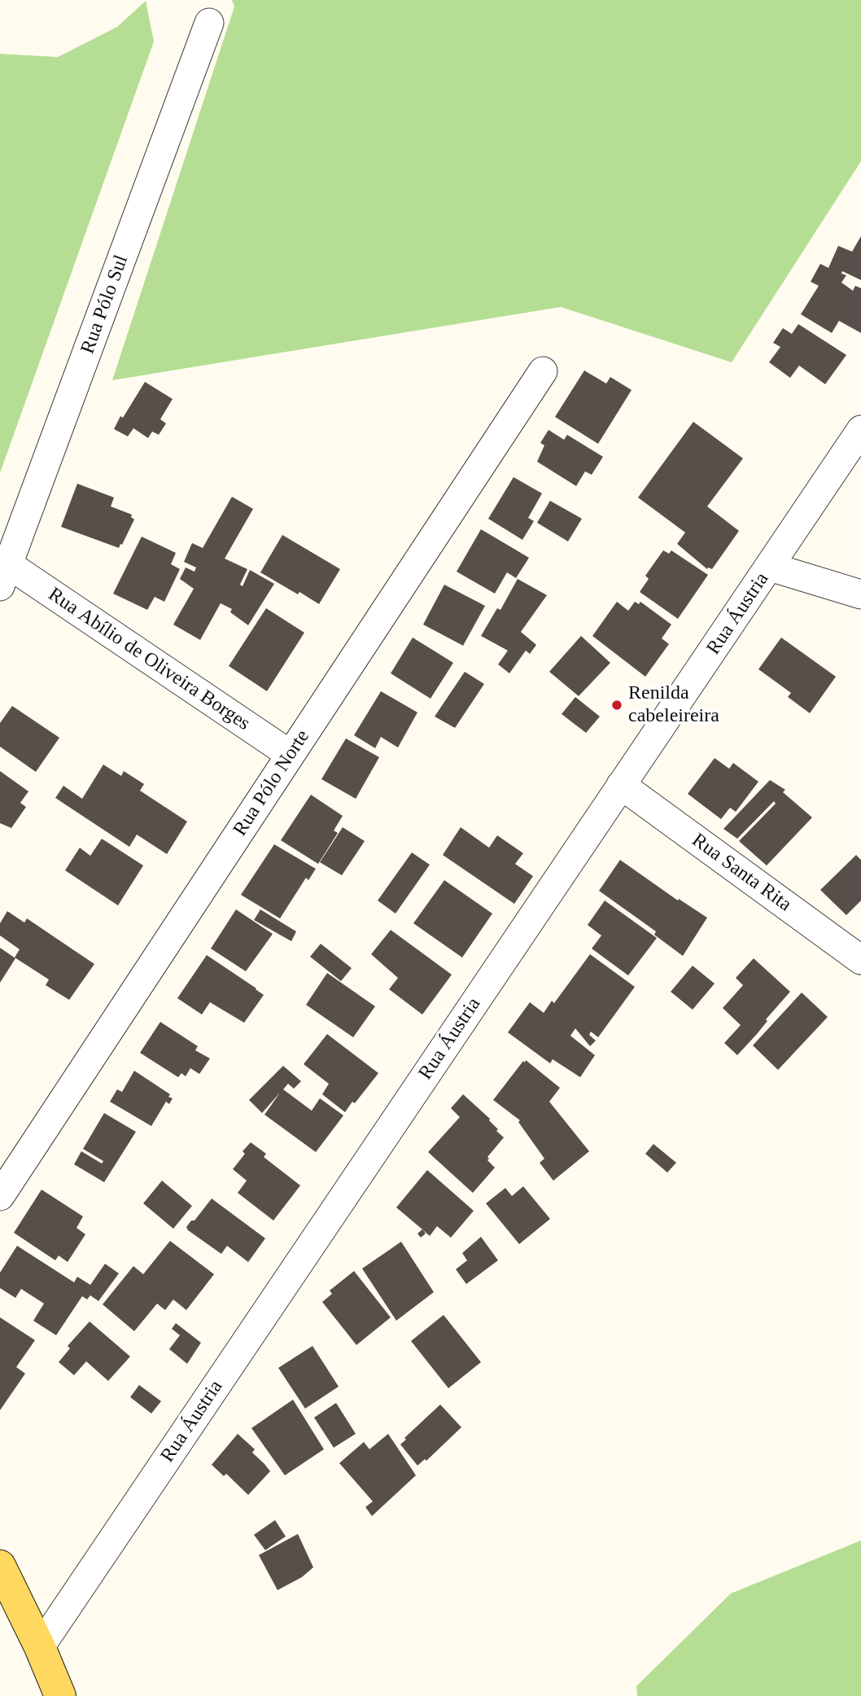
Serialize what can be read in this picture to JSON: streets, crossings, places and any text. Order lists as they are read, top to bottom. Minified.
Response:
{"streets":{"street":["Rua Pólo Sul","Rua Áustria","Rua Abílio de Oliveira Borges","Rua Pólo Norte","Rua Santa Rita"]},"crossings":[["Rua Pólo Sul","Rua Abílio de Oliveira Borges"],["Rua Áustria","Rua Santa Rita"],["Rua Abílio de Oliveira Borges","Rua Pólo Norte"]],"places":["Renilda cabeleireira"]}
